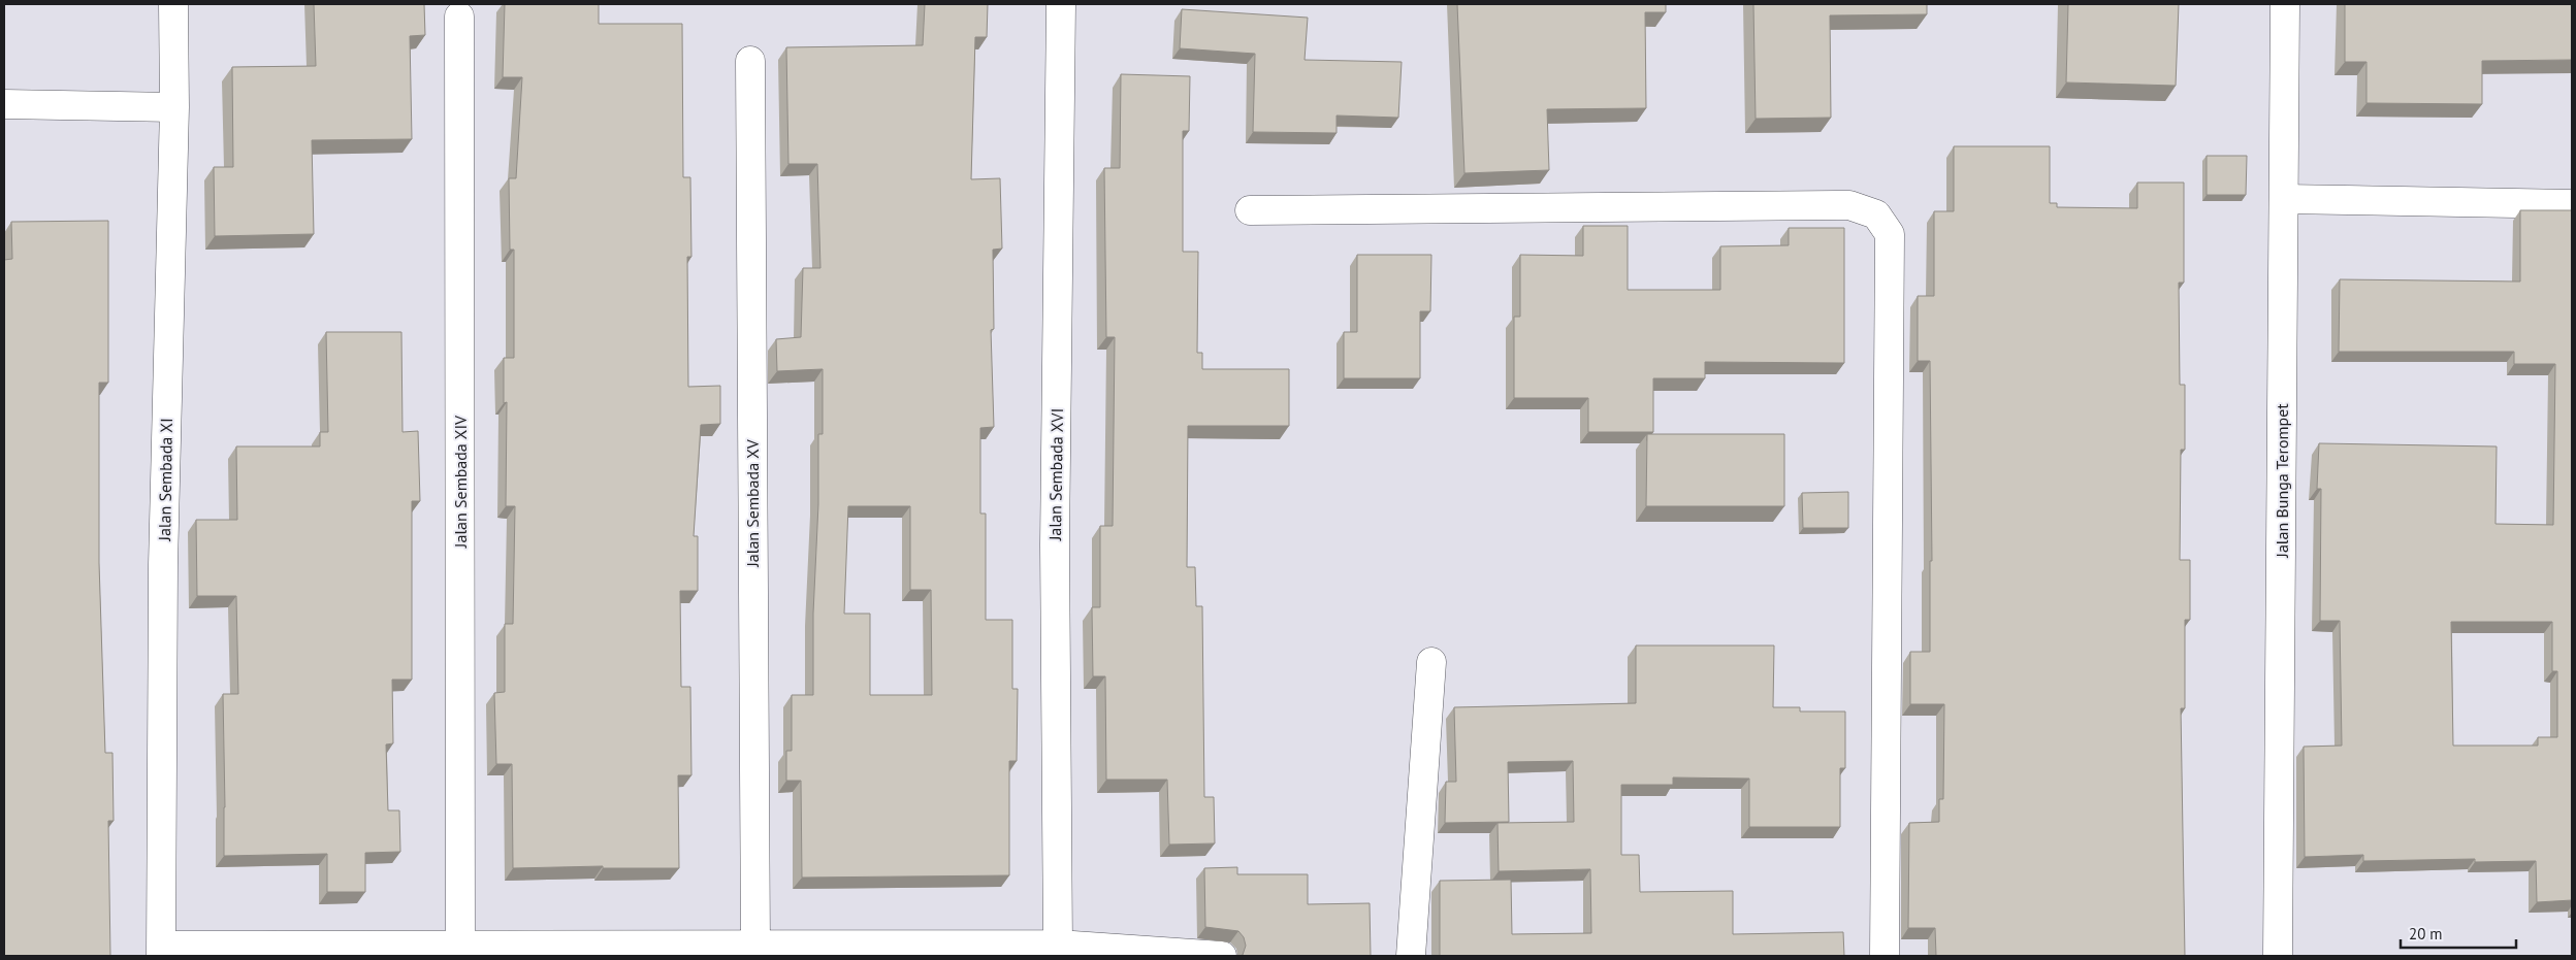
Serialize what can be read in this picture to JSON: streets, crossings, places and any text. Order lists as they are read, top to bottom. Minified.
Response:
{"streets":{"street":["Jalan Sembada XVI","Jalan Sembada XI","Jalan Bunga Terompet","Jalan Sembada XIV","Jalan Sembada XV"]},"scale_bar":"20 m"}
